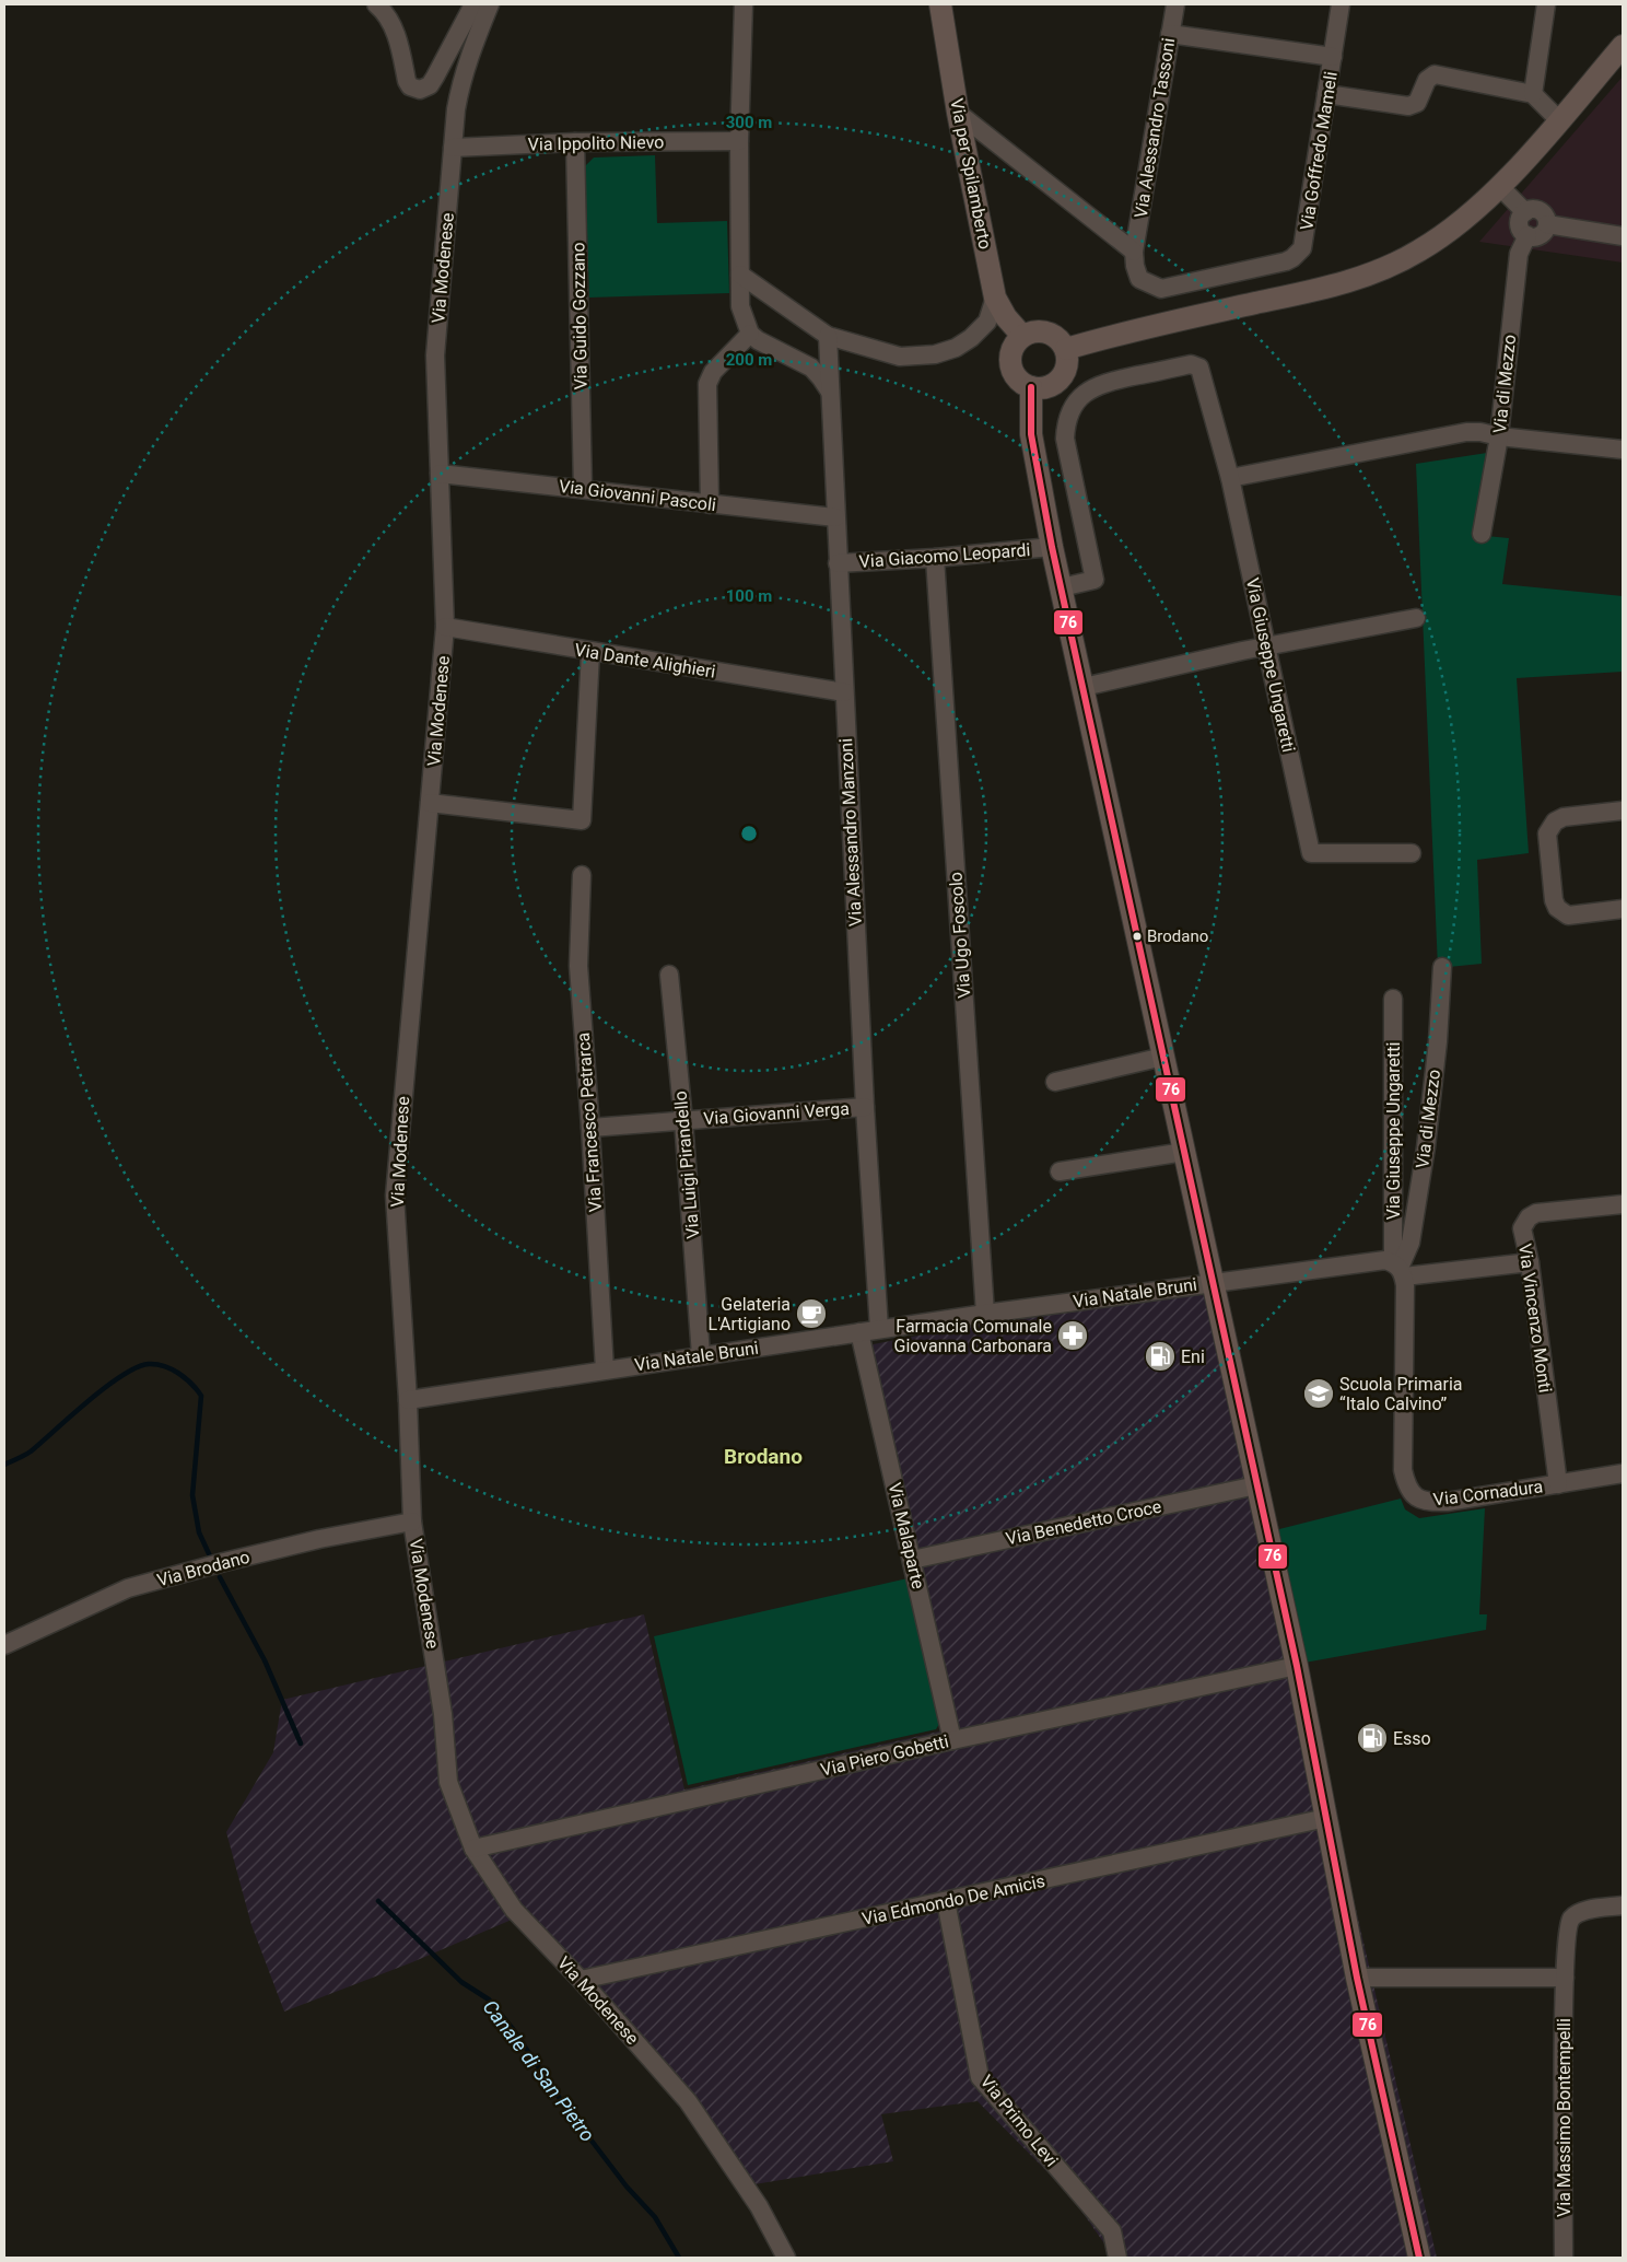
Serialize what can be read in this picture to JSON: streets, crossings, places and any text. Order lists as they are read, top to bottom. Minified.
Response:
{"streets":{"main road":["Via per Spilamberto"],"street":["Via Alessandro Tassoni","Via Ippolito Nievo","Via Goffredo Mameli","Via Modenese","Via Guido Gozzano","Via di Mezzo","Via Giovanni Pascoli","Via Giacomo Leopardi","Via Dante Alighieri","Via Giuseppe Ungaretti","Via Alessandro Manzoni","Via Ugo Foscolo","Via Giovanni Verga","Via Francesco Petrarca","Via Luigi Pirandello","Via Natale Bruni","Via Vincenzo Monti","Via Cornadura","Via Benedetto Croce","Via Malaparte","Via Brodano","Via Piero Gobetti","Via Edmondo De Amicis","Via Massimo Bontempelli","Via Primo Levi"]},"crossings":[["Via Alessandro Tassoni","Via Goffredo Mameli"],["Via Alessandro Tassoni","Via per Spilamberto"],["Via Ippolito Nievo","Via Modenese"],["Via Ippolito Nievo","Via Guido Gozzano"],["Via Modenese","Via Giovanni Pascoli"],["Via Modenese","Via Dante Alighieri"],["Via Modenese","Via Natale Bruni"],["Via Modenese","Via Brodano"],["Via Modenese","Via Piero Gobetti"],["Via Modenese","Via Edmondo De Amicis"],["Via Guido Gozzano","Via Giovanni Pascoli"],["Via di Mezzo","Via Giuseppe Ungaretti"],["Via di Mezzo","Via Cornadura"],["Via Giovanni Pascoli","Via Alessandro Manzoni"],["Via Giacomo Leopardi","Via Alessandro Manzoni"],["Via Giacomo Leopardi","Via Ugo Foscolo"],["Via Dante Alighieri","Via Alessandro Manzoni"],["Via Giuseppe Ungaretti","Via Cornadura"],["Via Alessandro Manzoni","Via Giovanni Verga"],["Via Alessandro Manzoni","Via Natale Bruni"],["Via Ugo Foscolo","Via Natale Bruni"],["Via Giovanni Verga","Via Francesco Petrarca"],["Via Giovanni Verga","Via Luigi Pirandello"],["Via Francesco Petrarca","Via Natale Bruni"],["Via Luigi Pirandello","Via Natale Bruni"],["Via Natale Bruni","Via Malaparte"],["Via Vincenzo Monti","Via Cornadura"],["Via Benedetto Croce","Via Malaparte"],["Via Malaparte","Via Piero Gobetti"],["Via Edmondo De Amicis","Via Primo Levi"]],"districts":["Brodano"],"water":["Canale di San Pietro"],"places":{"other":["Brodano"],"cafe":["Gelateria L'Artigiano"],"pharmacy":["Farmacia Comunale Giovanna Carbonara"],"fuel station":["Eni","Esso"],"school or university":["Scuola Primaria “Italo Calvino”"]},"lines":["transit line 76"],"rings":["300 m","200 m","100 m"]}
